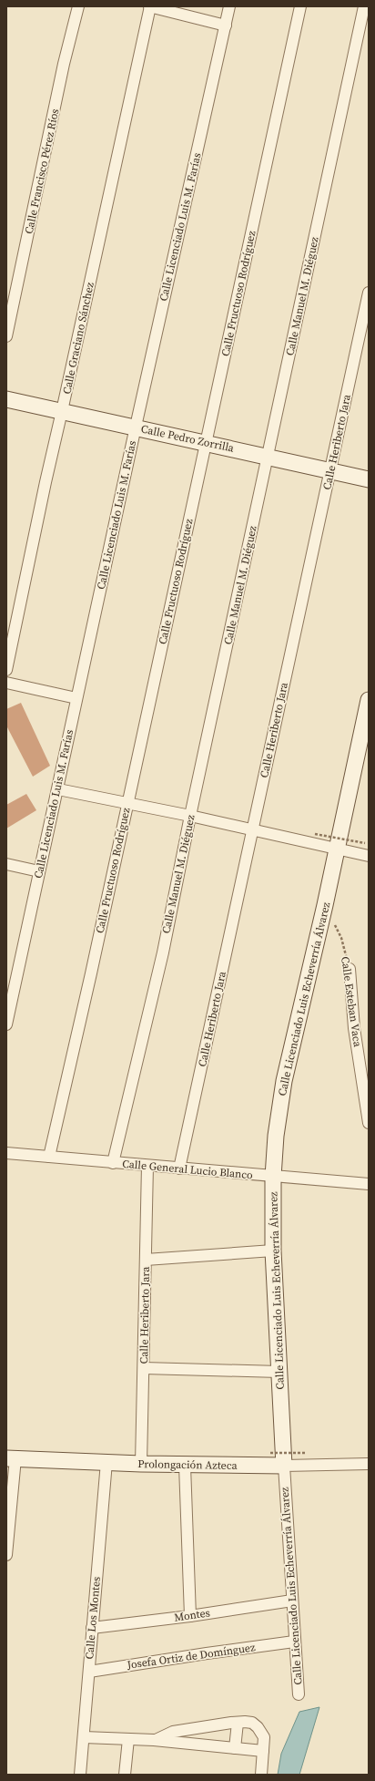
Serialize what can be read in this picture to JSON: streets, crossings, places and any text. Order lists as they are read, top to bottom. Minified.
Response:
{"streets":{"street":["Calle Francisco Pérez Ríos","Calle Licenciado Luis M. Farías","Calle Fructuoso Rodríguez","Calle Manuel M. Diéguez","Calle Graciano Sánchez","Calle Pedro Zorrilla","Calle Heriberto Jara","Calle Licenciado Luis Echeverría Álvarez","Calle Esteban Vaca","Calle General Lucio Blanco","Prolongación Azteca","Montes","Calle Los Montes","Josefa Ortiz de Domínguez"]},"crossings":[["Calle Licenciado Luis M. Farías","Calle Pedro Zorrilla"],["Calle Fructuoso Rodríguez","Calle Pedro Zorrilla"],["Calle Fructuoso Rodríguez","Calle General Lucio Blanco"],["Calle Manuel M. Diéguez","Calle Pedro Zorrilla"],["Calle Manuel M. Diéguez","Calle General Lucio Blanco"],["Calle Graciano Sánchez","Calle Pedro Zorrilla"],["Calle Pedro Zorrilla","Calle Heriberto Jara"],["Calle Heriberto Jara","Calle General Lucio Blanco"],["Calle Heriberto Jara","Prolongación Azteca"],["Calle Licenciado Luis Echeverría Álvarez","Calle Esteban Vaca"],["Calle Licenciado Luis Echeverría Álvarez","Calle General Lucio Blanco"],["Calle Licenciado Luis Echeverría Álvarez","Prolongación Azteca"],["Calle Licenciado Luis Echeverría Álvarez","Montes"],["Calle Licenciado Luis Echeverría Álvarez","Josefa Ortiz de Domínguez"],["Prolongación Azteca","Calle Los Montes"],["Montes","Calle Los Montes"],["Calle Los Montes","Josefa Ortiz de Domínguez"]]}
